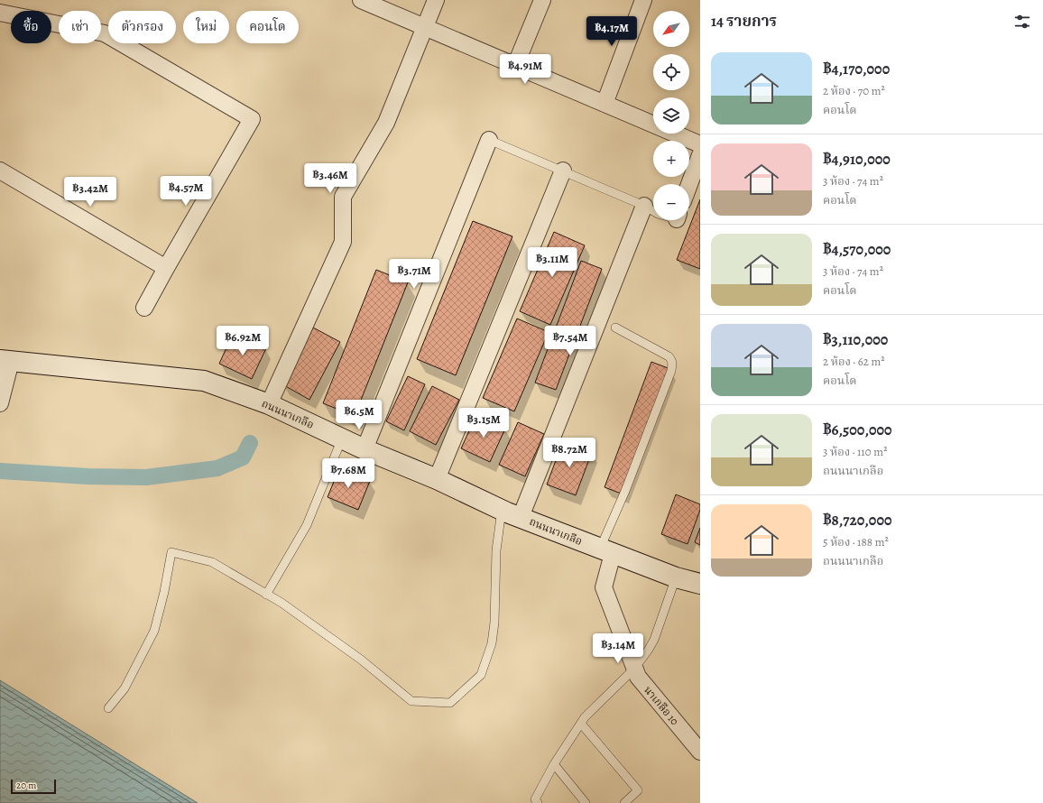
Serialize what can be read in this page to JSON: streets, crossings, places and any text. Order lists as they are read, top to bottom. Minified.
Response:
{"streets":{"street":["ถนนนาเกลือ","นาเกลือ 10"]},"crossings":[["ถนนนาเกลือ","นาเกลือ 10"]],"scale_bar":"20 m","north":"bottom left","page":{"heading":"14 รายการ","map_buttons":["+","−"],"chip":["ซื้อ","เช่า","ตัวกรอง","ใหม่","คอนโด"],"price":["฿4.17M","฿4.91M","฿3.46M","฿4.57M","฿3.42M","฿3.11M","฿3.71M","฿6.92M","฿7.54M","฿6.5M","฿3.15M","฿8.72M","฿7.68M","฿3.14M"],"list":[{"name":"฿4,170,000","note":"2 ห้อง · 70 m² · คอนโด"},{"name":"฿4,910,000","note":"3 ห้อง · 74 m² · คอนโด"},{"name":"฿4,570,000","note":"3 ห้อง · 74 m² · คอนโด"},{"name":"฿3,110,000","note":"2 ห้อง · 62 m² · คอนโด"},{"name":"฿6,500,000","note":"3 ห้อง · 110 m² · ถนนนาเกลือ"},{"name":"฿8,720,000","note":"5 ห้อง · 188 m² · ถนนนาเกลือ"}],"scale":"20 m"}}
